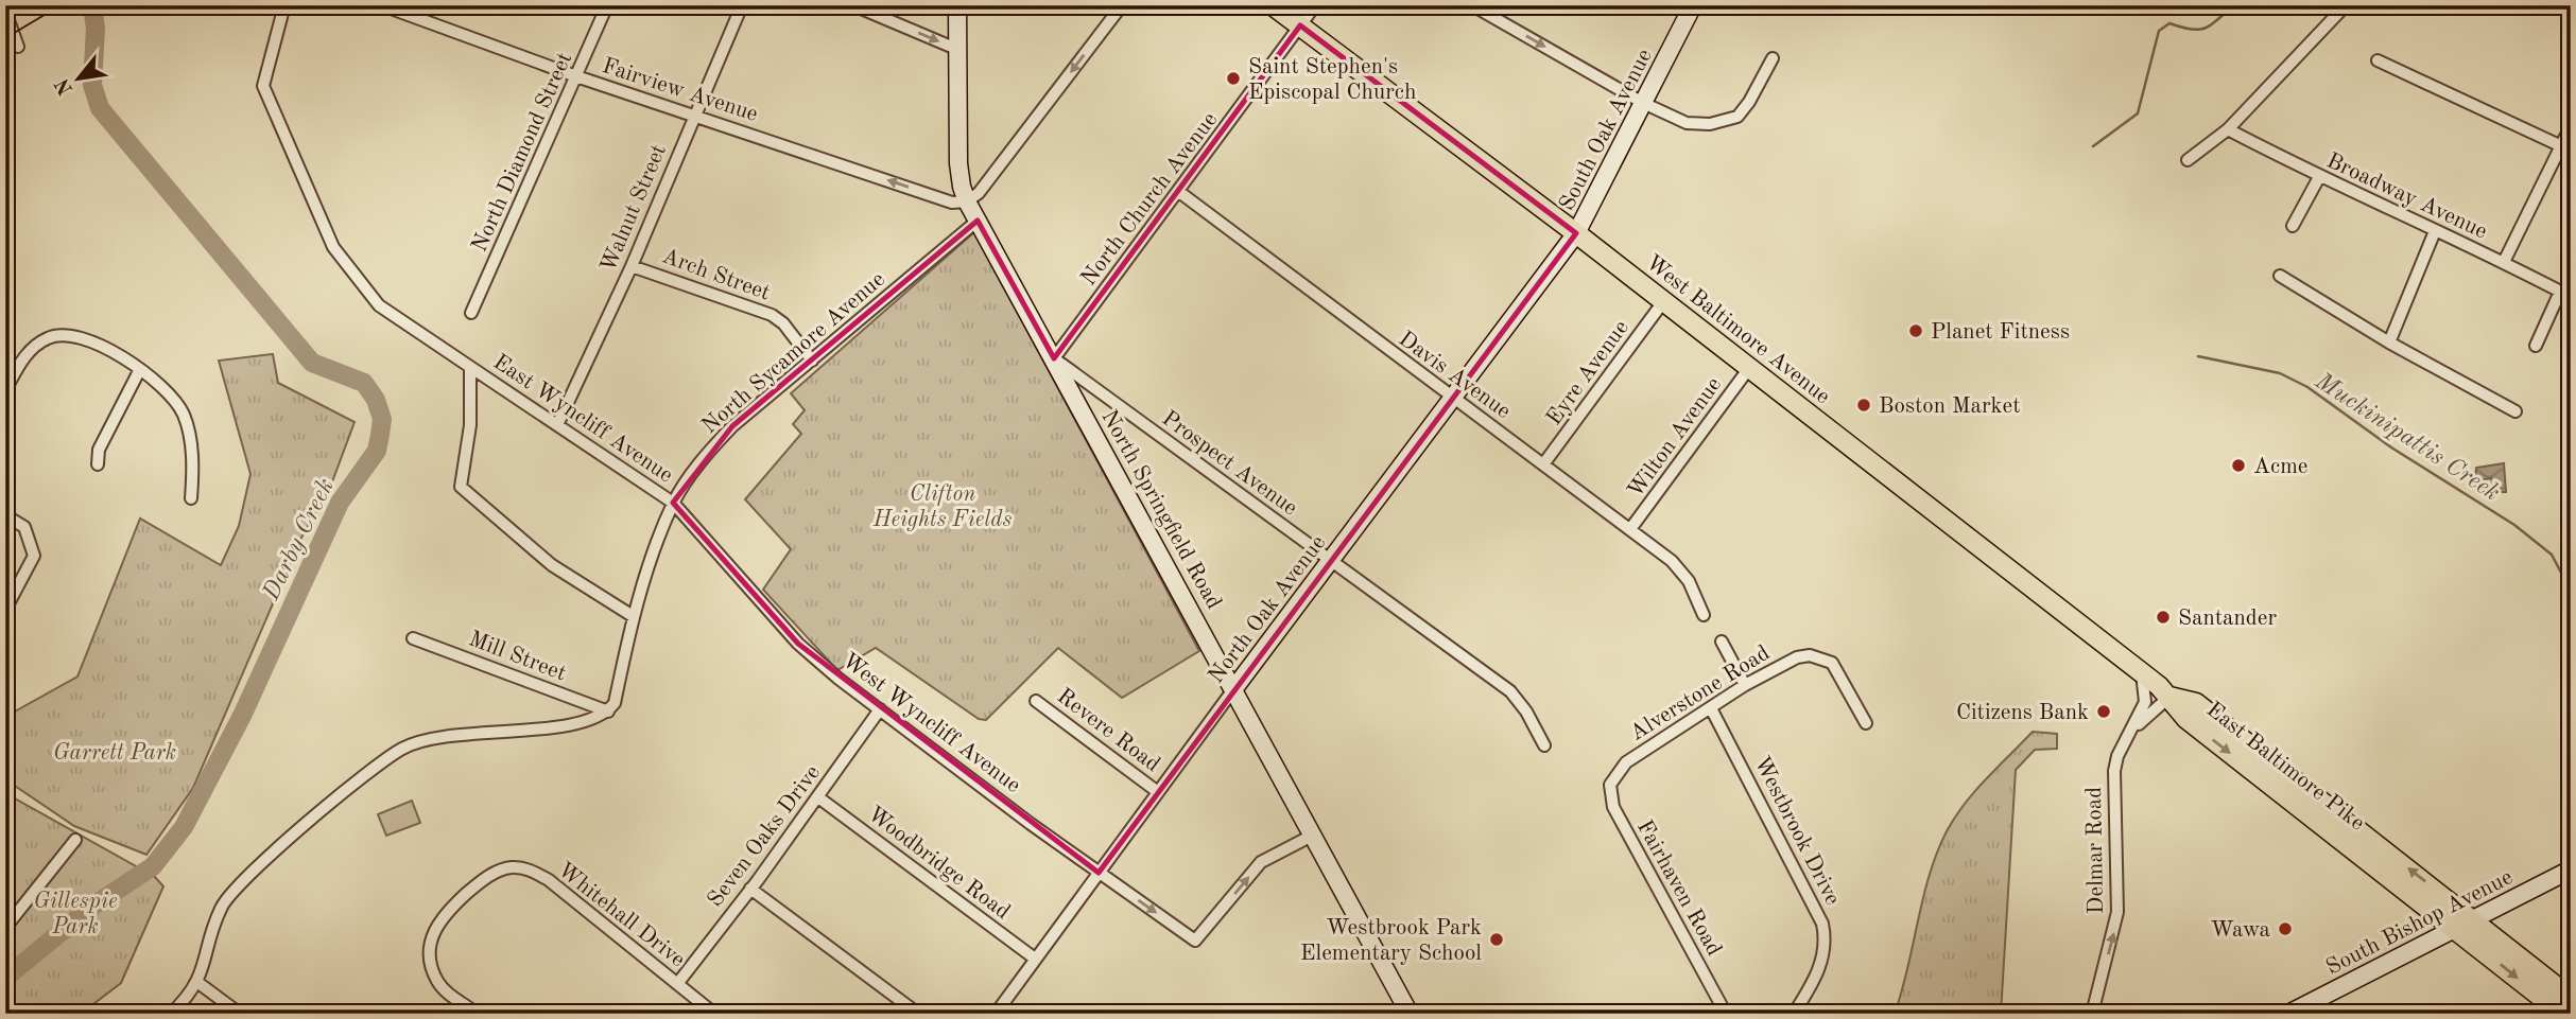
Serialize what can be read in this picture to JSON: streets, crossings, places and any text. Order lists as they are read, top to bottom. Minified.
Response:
{"streets":{"main road":["South Oak Avenue","West Baltimore Avenue","North Springfield Road","North Oak Avenue","East Baltimore Pike","South Bishop Avenue"],"street":["Fairview Avenue","North Diamond Street","Broadway Avenue","North Church Avenue","Walnut Street","Arch Street","North Sycamore Avenue","Eyre Avenue","Davis Avenue","East Wyncliff Avenue","Wilton Avenue","Prospect Avenue","Mill Street","Alverstone Road","West Wyncliff Avenue","Revere Road","Westbrook Drive","Seven Oaks Drive","Delmar Road","Woodbridge Road","Fairhaven Road","Whitehall Drive"]},"crossings":[["Fairview Avenue","North Diamond Street"],["Fairview Avenue","Walnut Street"],["Fairview Avenue","North Springfield Road"],["South Oak Avenue","West Baltimore Avenue"],["South Oak Avenue","North Oak Avenue"],["North Church Avenue","West Baltimore Avenue"],["North Church Avenue","Davis Avenue"],["North Church Avenue","Prospect Avenue"],["North Church Avenue","North Springfield Road"],["Walnut Street","Arch Street"],["Walnut Street","East Wyncliff Avenue"],["Arch Street","North Sycamore Avenue"],["West Baltimore Avenue","Eyre Avenue"],["West Baltimore Avenue","Wilton Avenue"],["West Baltimore Avenue","North Oak Avenue"],["West Baltimore Avenue","East Baltimore Pike"],["West Baltimore Avenue","Delmar Road"],["North Sycamore Avenue","East Wyncliff Avenue"],["North Sycamore Avenue","North Springfield Road"],["North Sycamore Avenue","Mill Street"],["North Sycamore Avenue","West Wyncliff Avenue"],["Eyre Avenue","Davis Avenue"],["Davis Avenue","Wilton Avenue"],["Davis Avenue","North Oak Avenue"],["East Wyncliff Avenue","West Wyncliff Avenue"],["Prospect Avenue","North Springfield Road"],["Prospect Avenue","North Oak Avenue"],["North Springfield Road","North Oak Avenue"],["North Springfield Road","West Wyncliff Avenue"],["North Oak Avenue","West Wyncliff Avenue"],["North Oak Avenue","Revere Road"],["North Oak Avenue","Woodbridge Road"],["Alverstone Road","Westbrook Drive"],["Alverstone Road","Fairhaven Road"],["West Wyncliff Avenue","Seven Oaks Drive"],["East Baltimore Pike","Delmar Road"],["East Baltimore Pike","South Bishop Avenue"],["Seven Oaks Drive","Woodbridge Road"],["Seven Oaks Drive","Whitehall Drive"]],"one_way":["Fairview Avenue","Delmar Road"],"water":["Muckinipattis Creek","Darby Creek"],"parks":["Clifton Heights Fields","Garrett Park","Gillespie Park"],"places":["Saint Stephen's Episcopal Church","Planet Fitness","Boston Market","Acme","Santander","Citizens Bank","Wawa","Westbrook Park Elementary School"],"north":"bottom left"}
